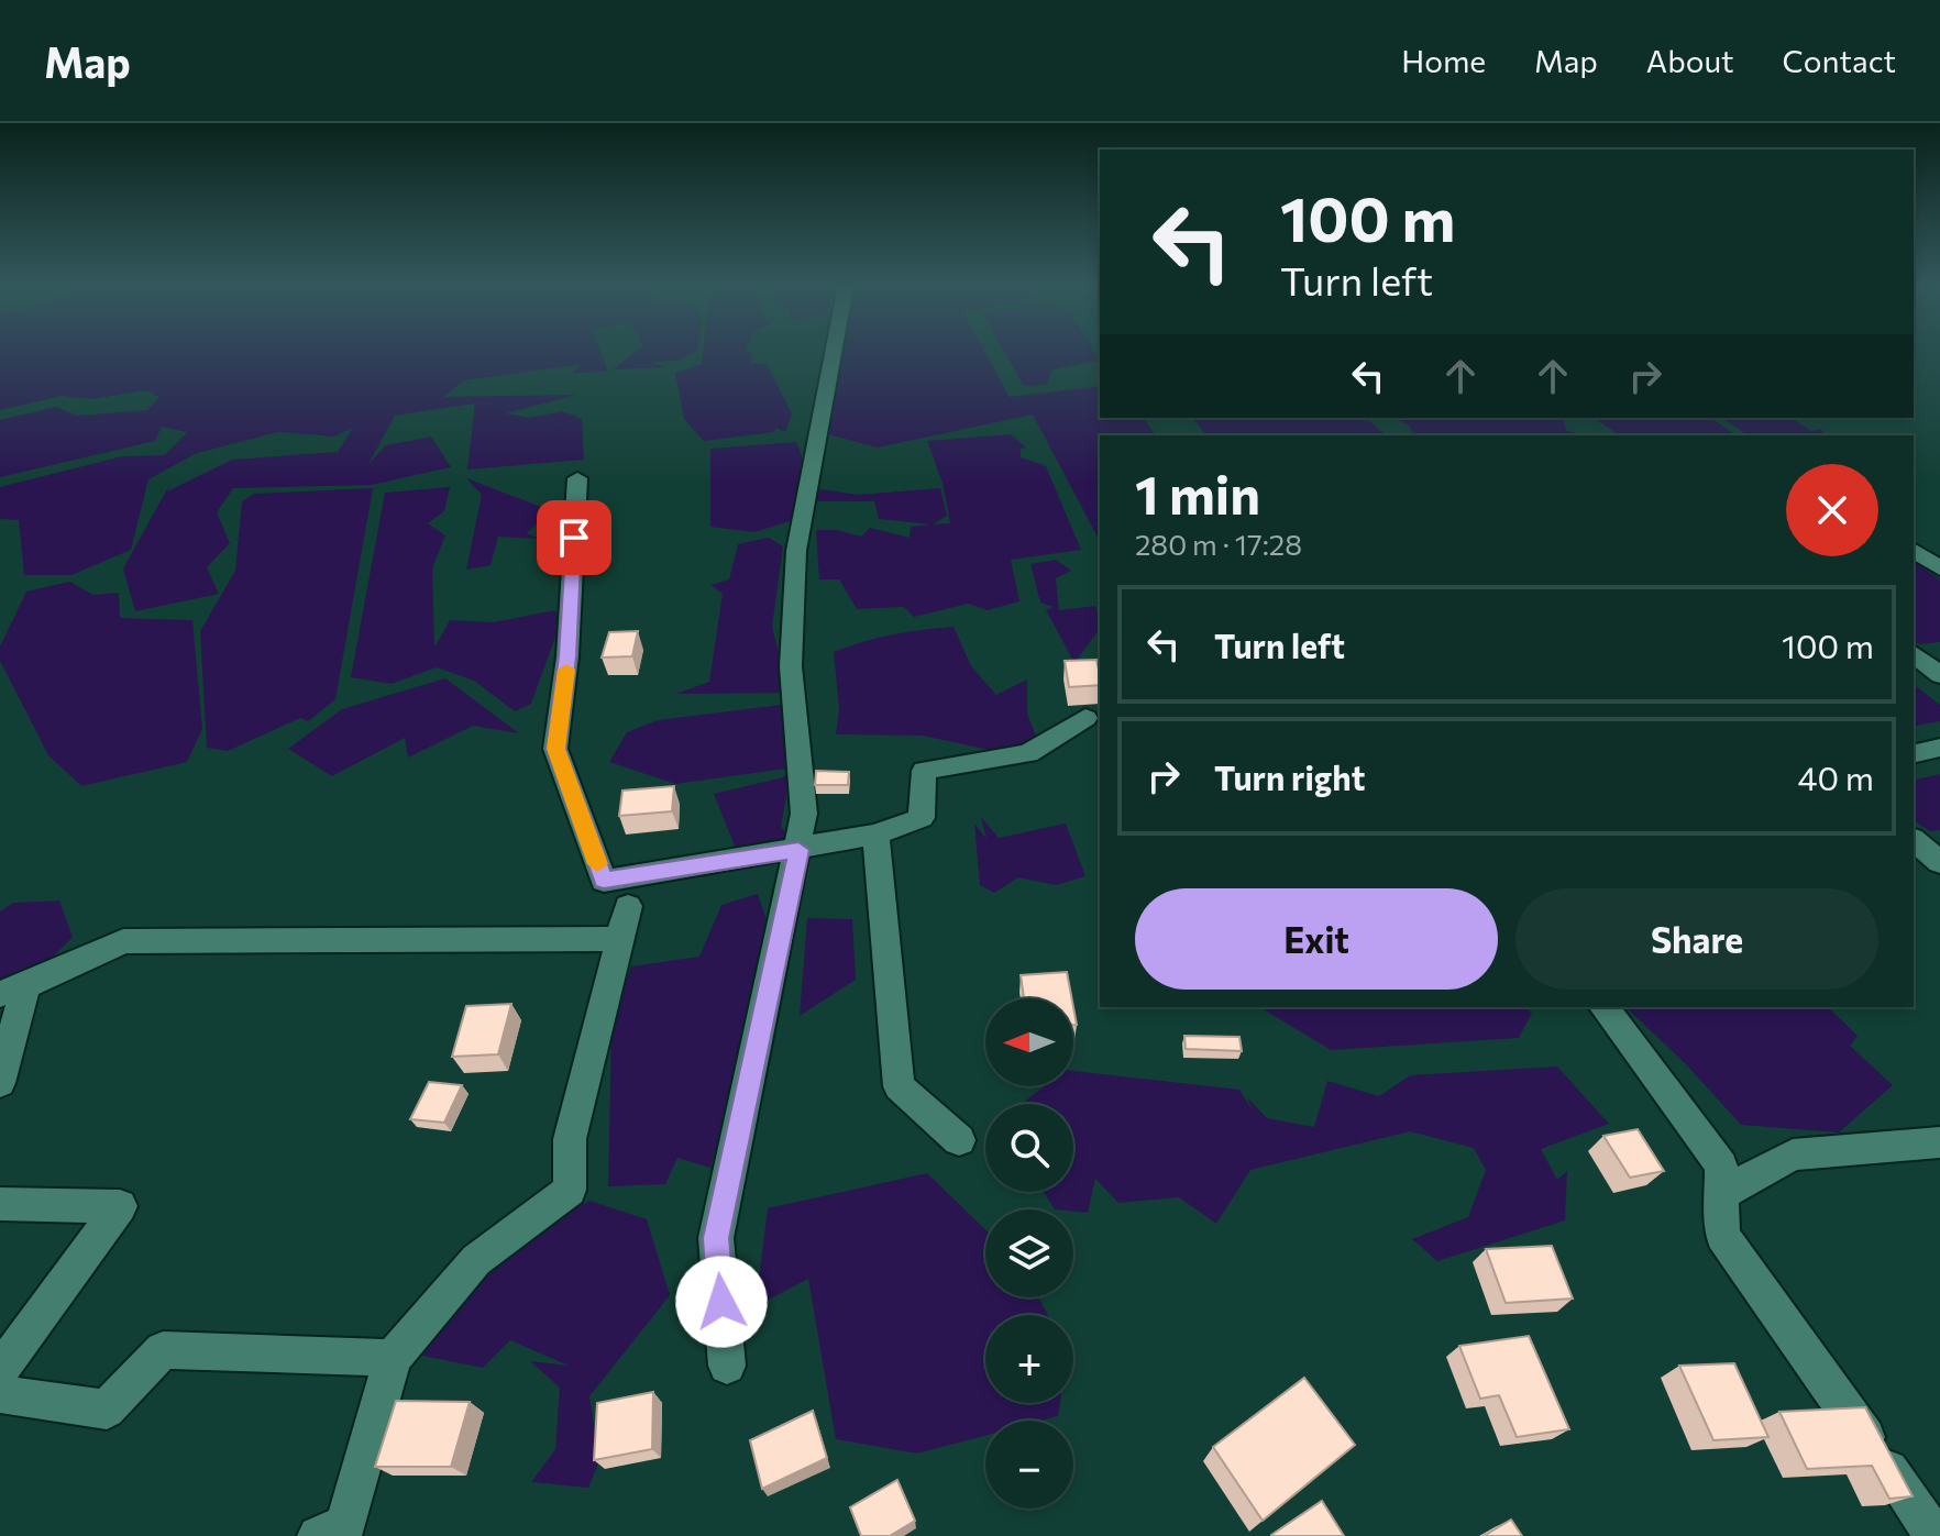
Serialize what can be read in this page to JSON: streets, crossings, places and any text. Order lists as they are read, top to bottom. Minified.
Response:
{"north":"left","page":{"header":"Map","nav":["Home","Map","About","Contact"],"turn":["100 m","Turn left"],"heading":["1 min","280 m · 17:28"],"list":[{"name":"Turn left","value":"100 m"},{"name":"Turn right","value":"40 m"}],"buttons":["Exit","Share"],"map_buttons":["+","−"]}}
